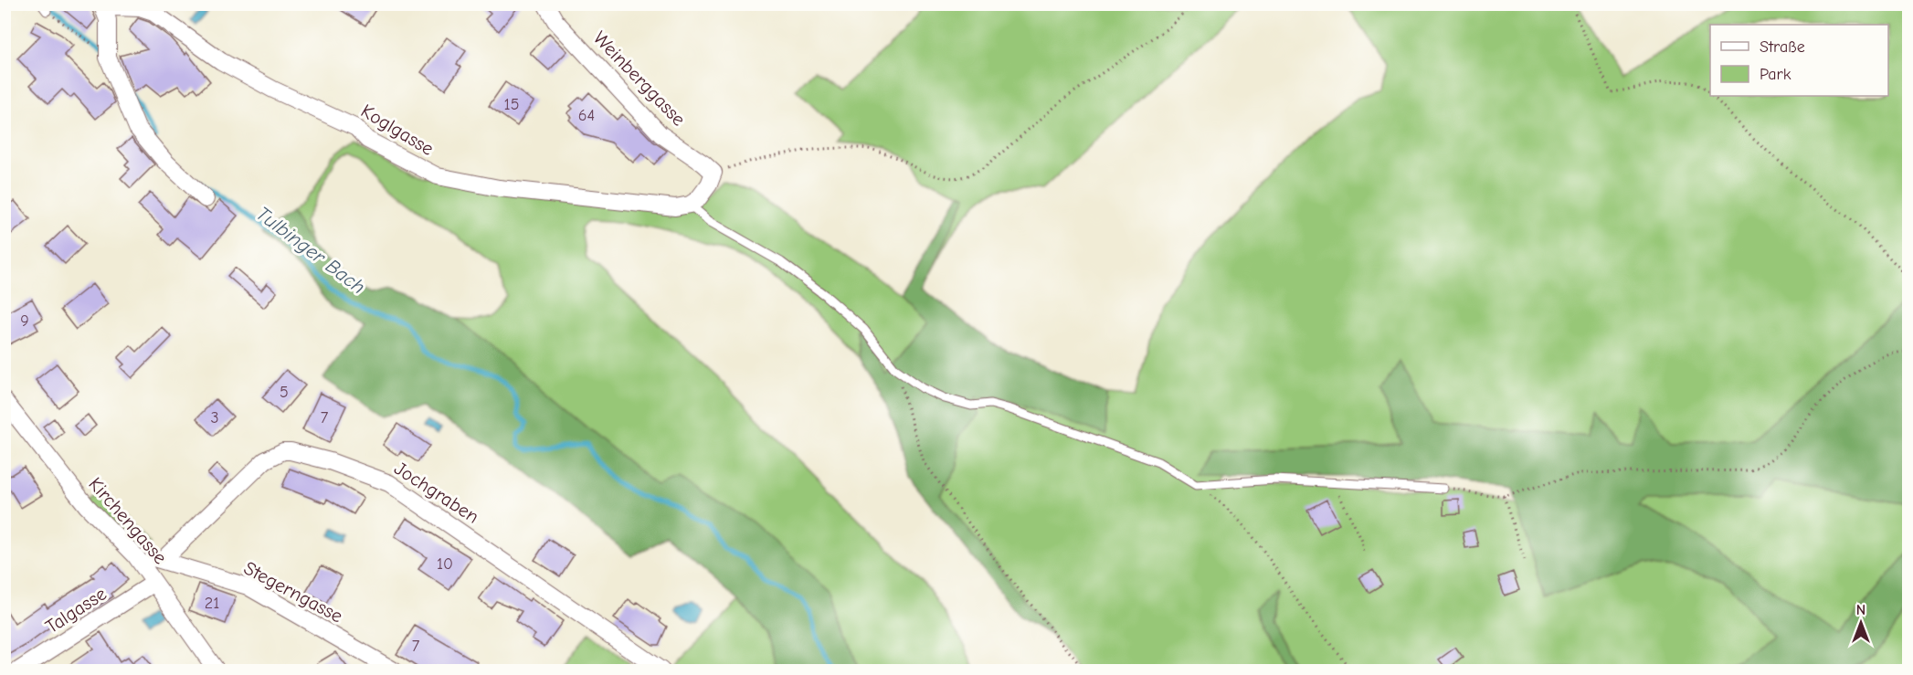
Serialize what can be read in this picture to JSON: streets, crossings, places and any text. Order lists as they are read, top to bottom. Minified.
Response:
{"streets":{"street":["Weinberggasse","Koglgasse","Jochgraben","Kirchengasse","Stegerngasse","Talgasse"]},"crossings":[["Jochgraben","Stegerngasse"],["Kirchengasse","Stegerngasse"],["Kirchengasse","Talgasse"]],"water":["Tulbinger Bach"],"house_numbers":["15","64","9","5","3","7","10","21","7"],"legend":["Straße","Park"],"north":"top"}
